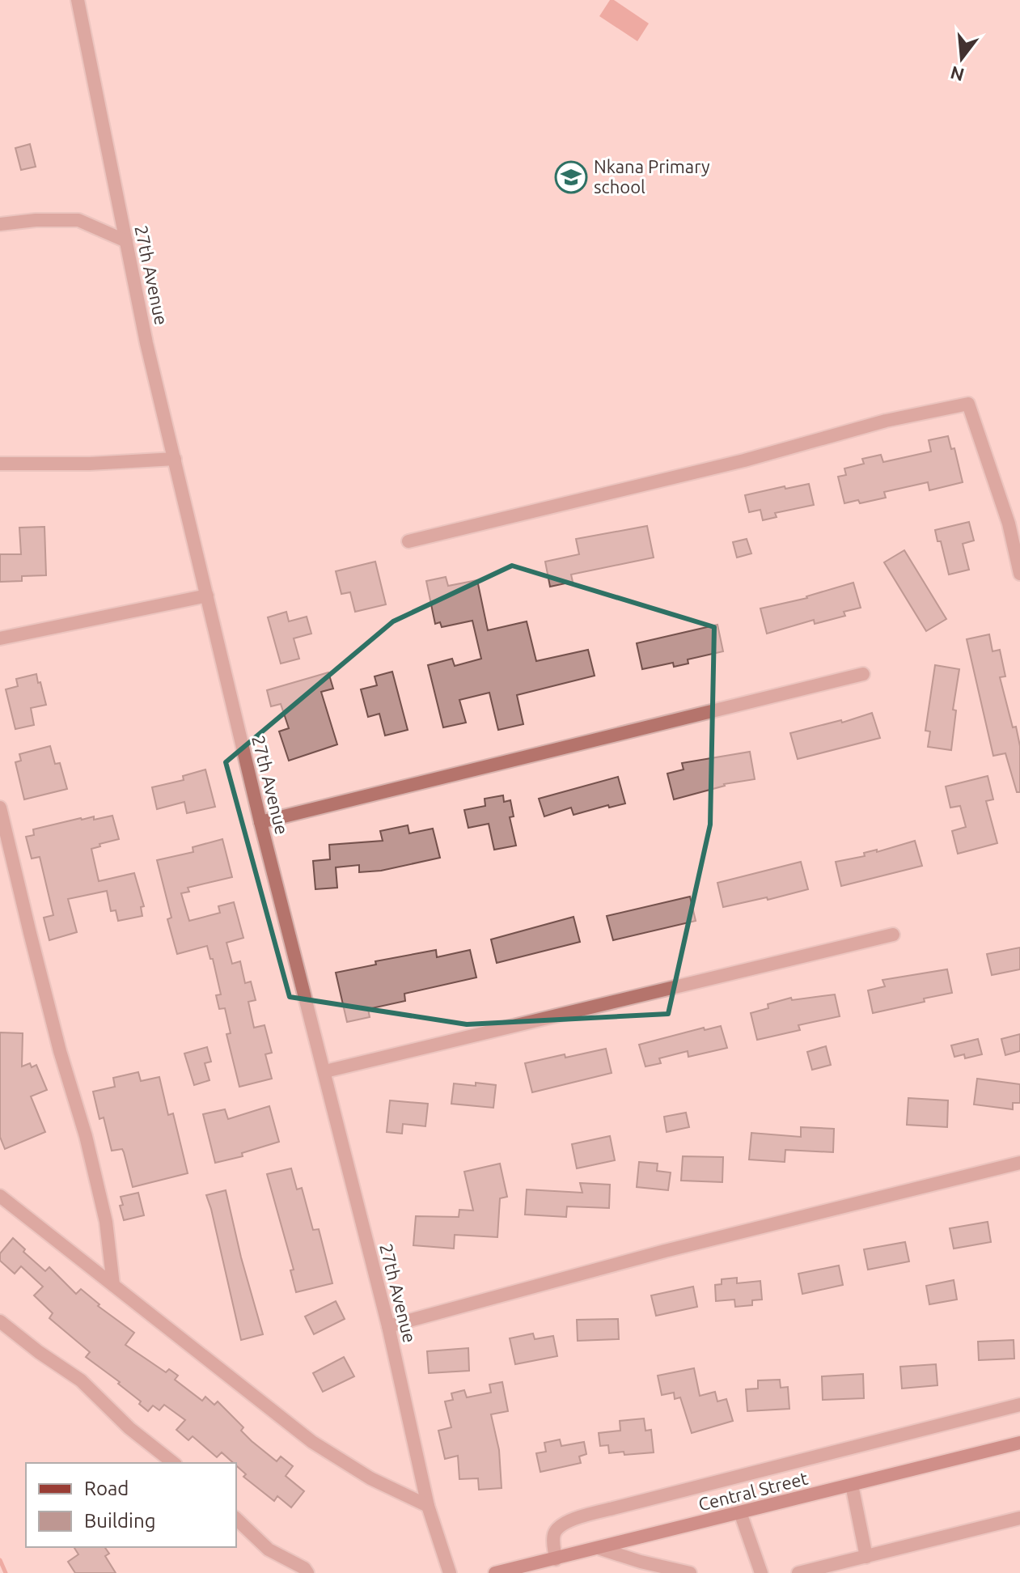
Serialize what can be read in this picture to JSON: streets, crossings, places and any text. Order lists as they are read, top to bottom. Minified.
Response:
{"streets":{"street":["27th Avenue","Central Street"]},"places":{"school or university":["Nkana Primary school"]},"legend":["Road","Building"],"north":"bottom"}
